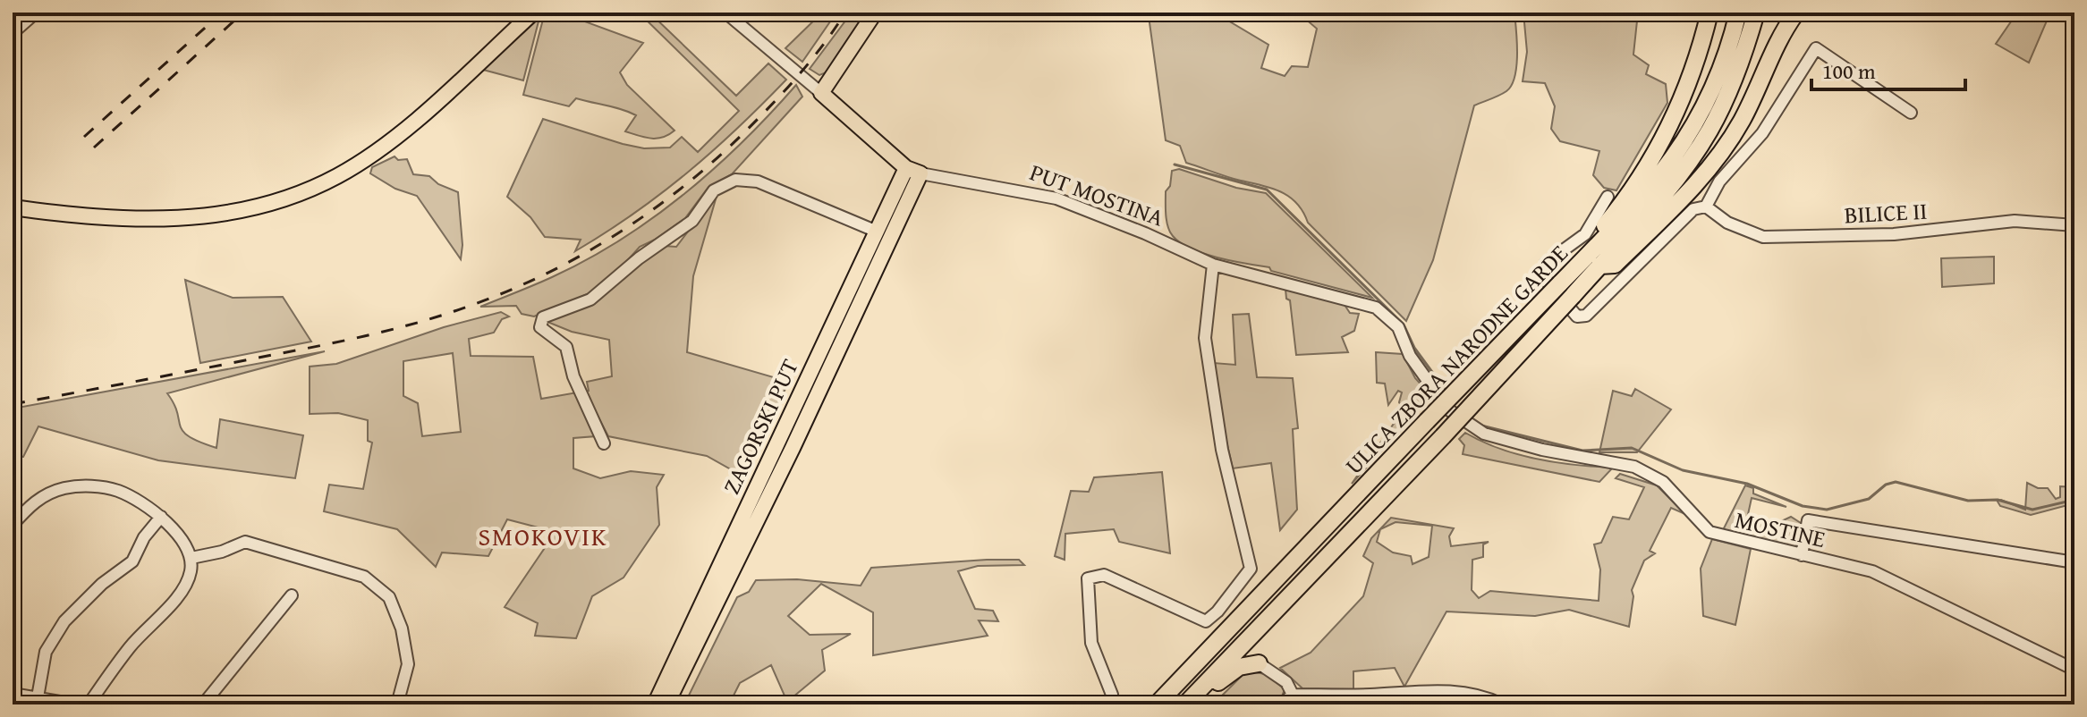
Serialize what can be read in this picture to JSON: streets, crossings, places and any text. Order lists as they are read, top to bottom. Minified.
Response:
{"streets":{"highway":["ULICA ZBORA NARODNE GARDE"],"main road":["ZAGORSKI PUT"],"street":["PUT MOSTINA","BILICE II","MOSTINE"]},"crossings":[["PUT MOSTINA","ZAGORSKI PUT"],["PUT MOSTINA","MOSTINE"]],"districts":["SMOKOVIK"],"scale_bar":"100 m"}
